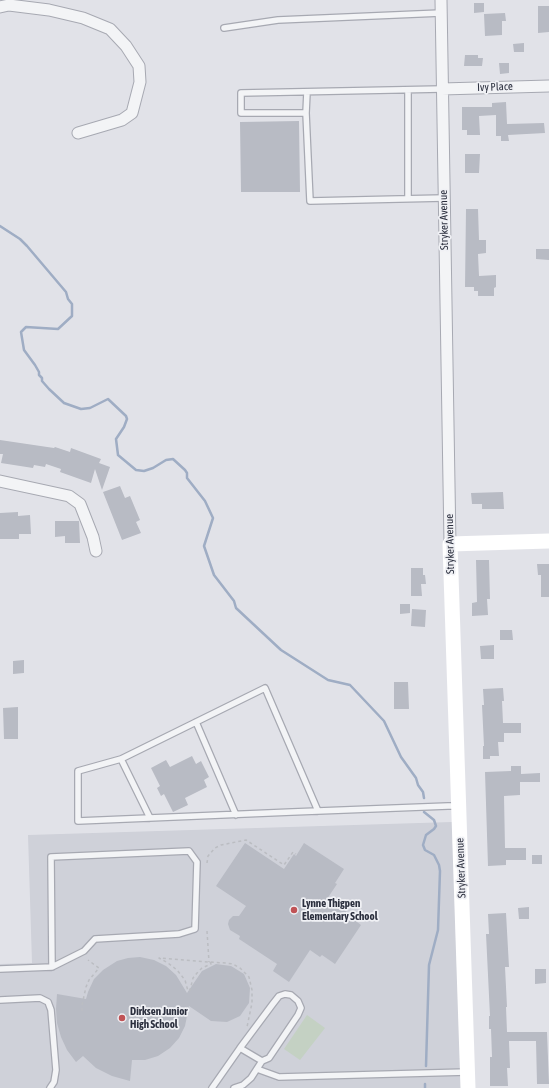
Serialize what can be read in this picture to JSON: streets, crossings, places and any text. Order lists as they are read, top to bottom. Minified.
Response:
{"streets":{"street":["Ivy Place","Stryker Avenue"]},"crossings":[["Ivy Place","Stryker Avenue"]],"places":["Lynne Thigpen Elementary School","Dirksen Junior High School"]}
